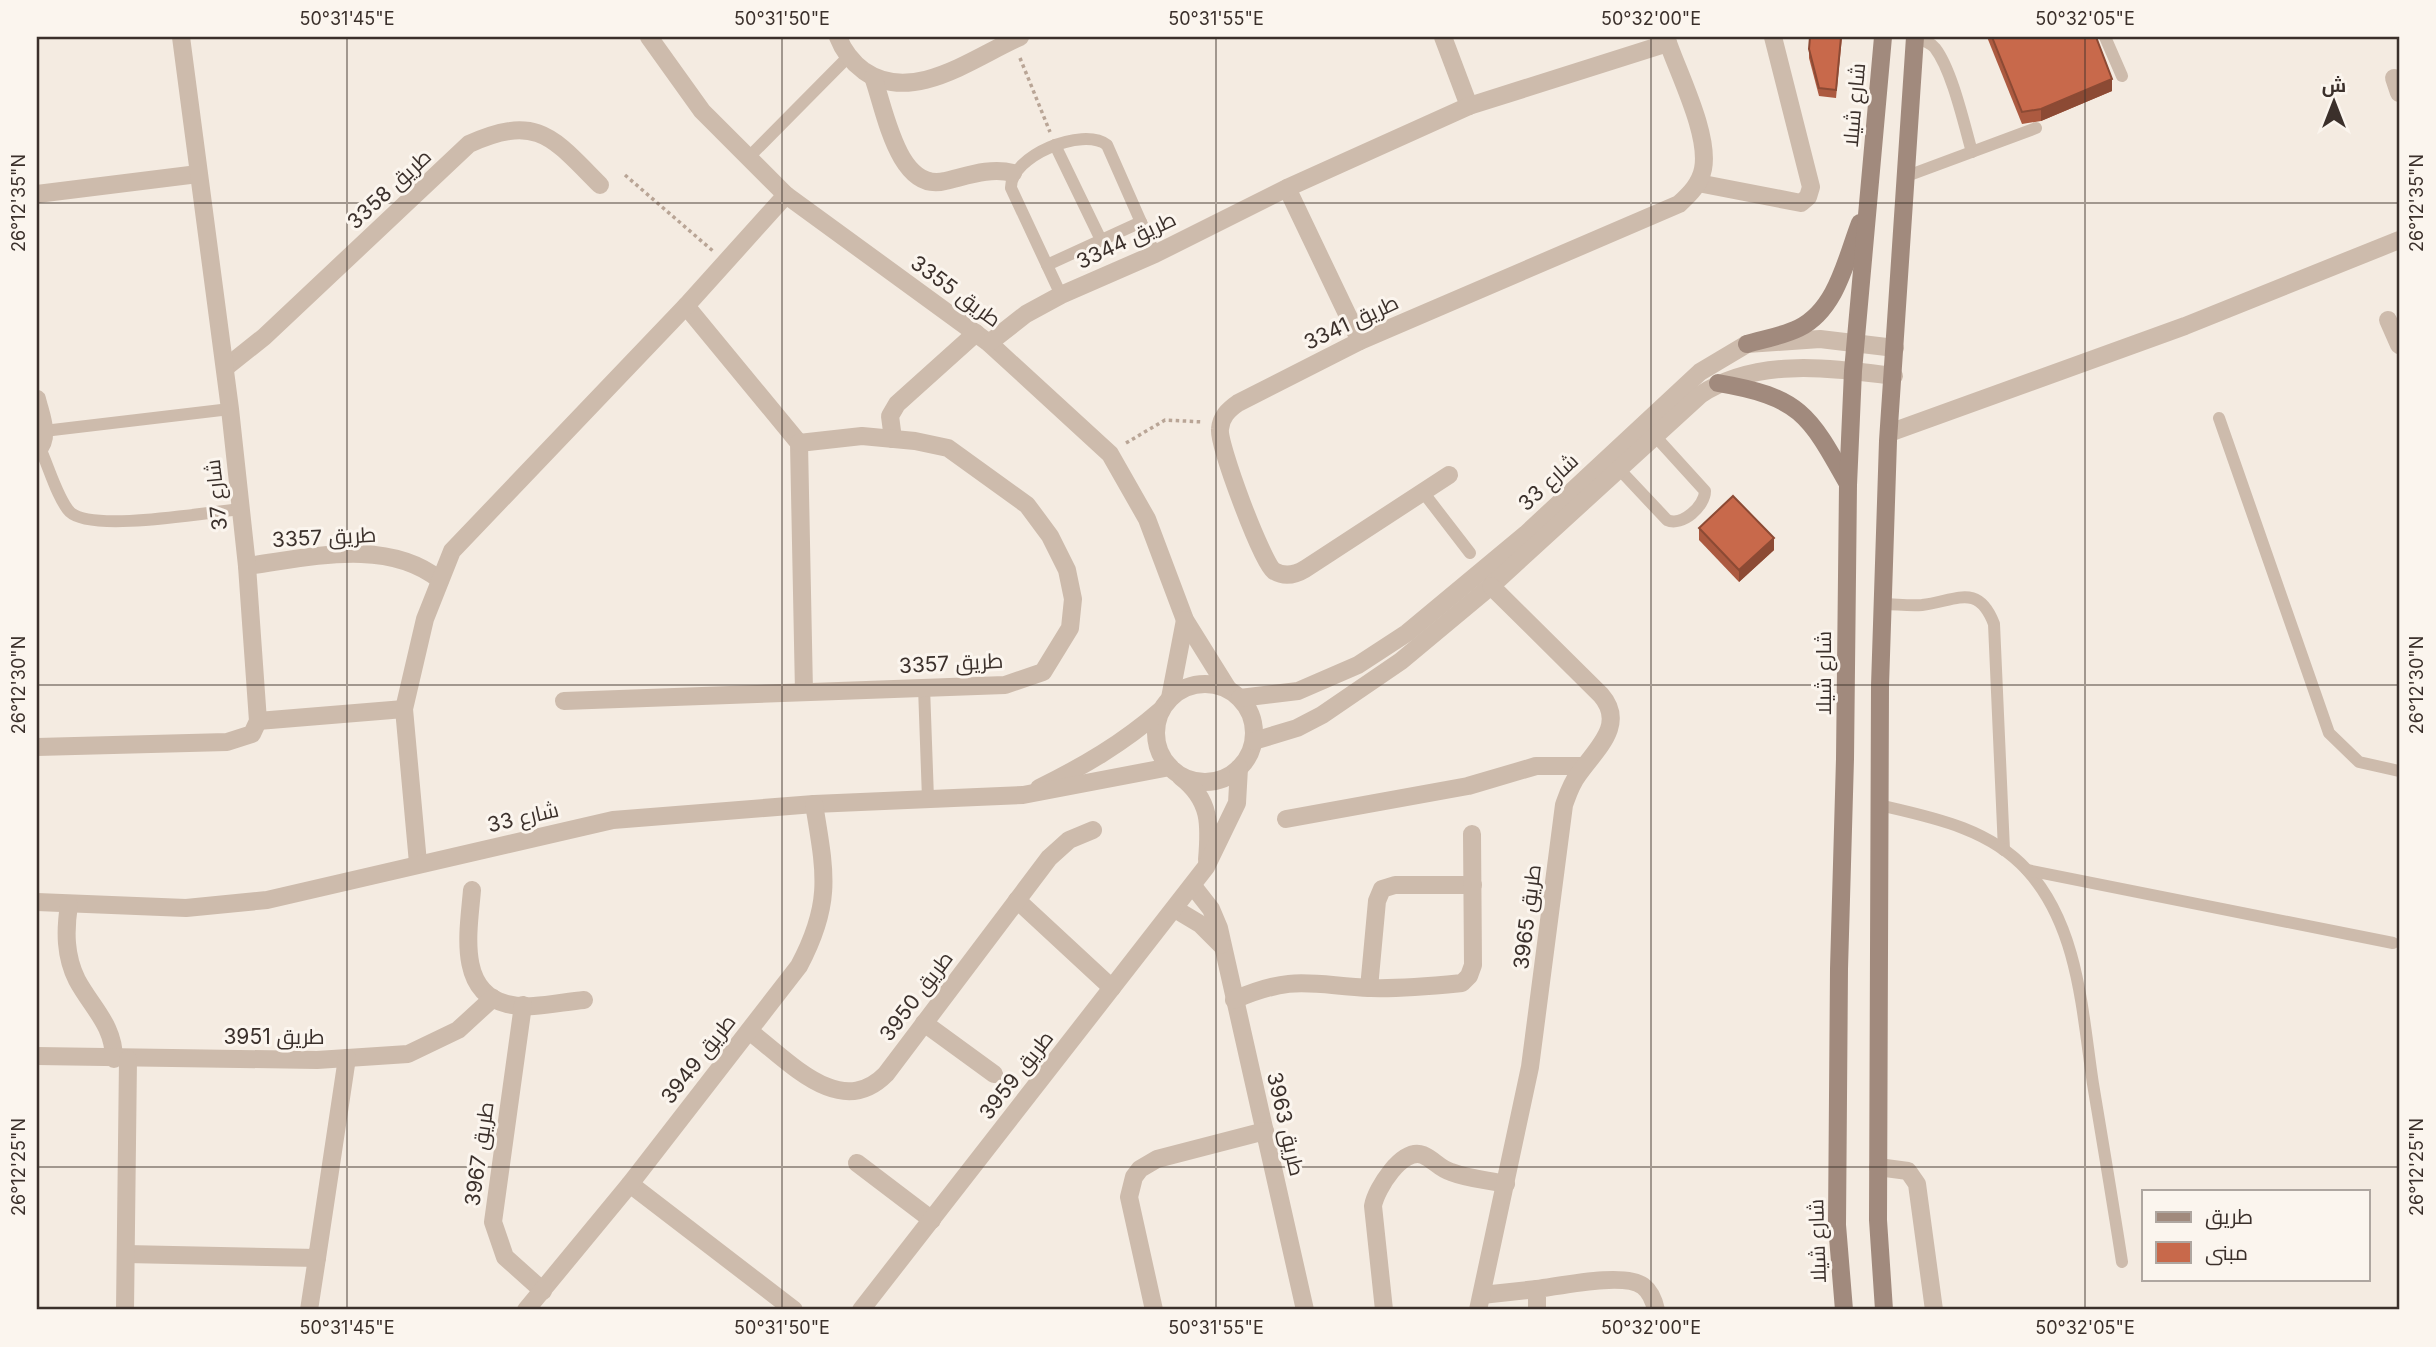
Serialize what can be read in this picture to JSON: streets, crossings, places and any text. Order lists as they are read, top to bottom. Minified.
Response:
{"streets":{"main road":["شارع شيلا"],"street":["طريق 3358","طريق 3344","طريق 3355","طريق 3341","شارع 33","شارع 37","طريق 3357","طريق 3965","طريق 3950","طريق 3951","طريق 3949","طريق 3959","طريق 3963","طريق 3967"]},"crossings":[["شارع شيلا","شارع 33"],["طريق 3358","شارع 37"],["طريق 3344","طريق 3355"],["طريق 3344","طريق 3357"],["طريق 3355","شارع 33"],["طريق 3355","طريق 3959"],["شارع 33","طريق 3965"],["شارع 33","طريق 3949"],["شارع 33","طريق 3959"],["شارع 37","طريق 3357"],["طريق 3950","طريق 3949"],["طريق 3949","طريق 3967"],["طريق 3959","طريق 3963"]],"legend":["طريق","مبنى"],"north":"top","coordinates":["50°31'45\"E","50°31'50\"E","50°31'55\"E","50°32'00\"E","50°32'05\"E","26°12'35\"N","26°12'30\"N","26°12'25\"N"]}
